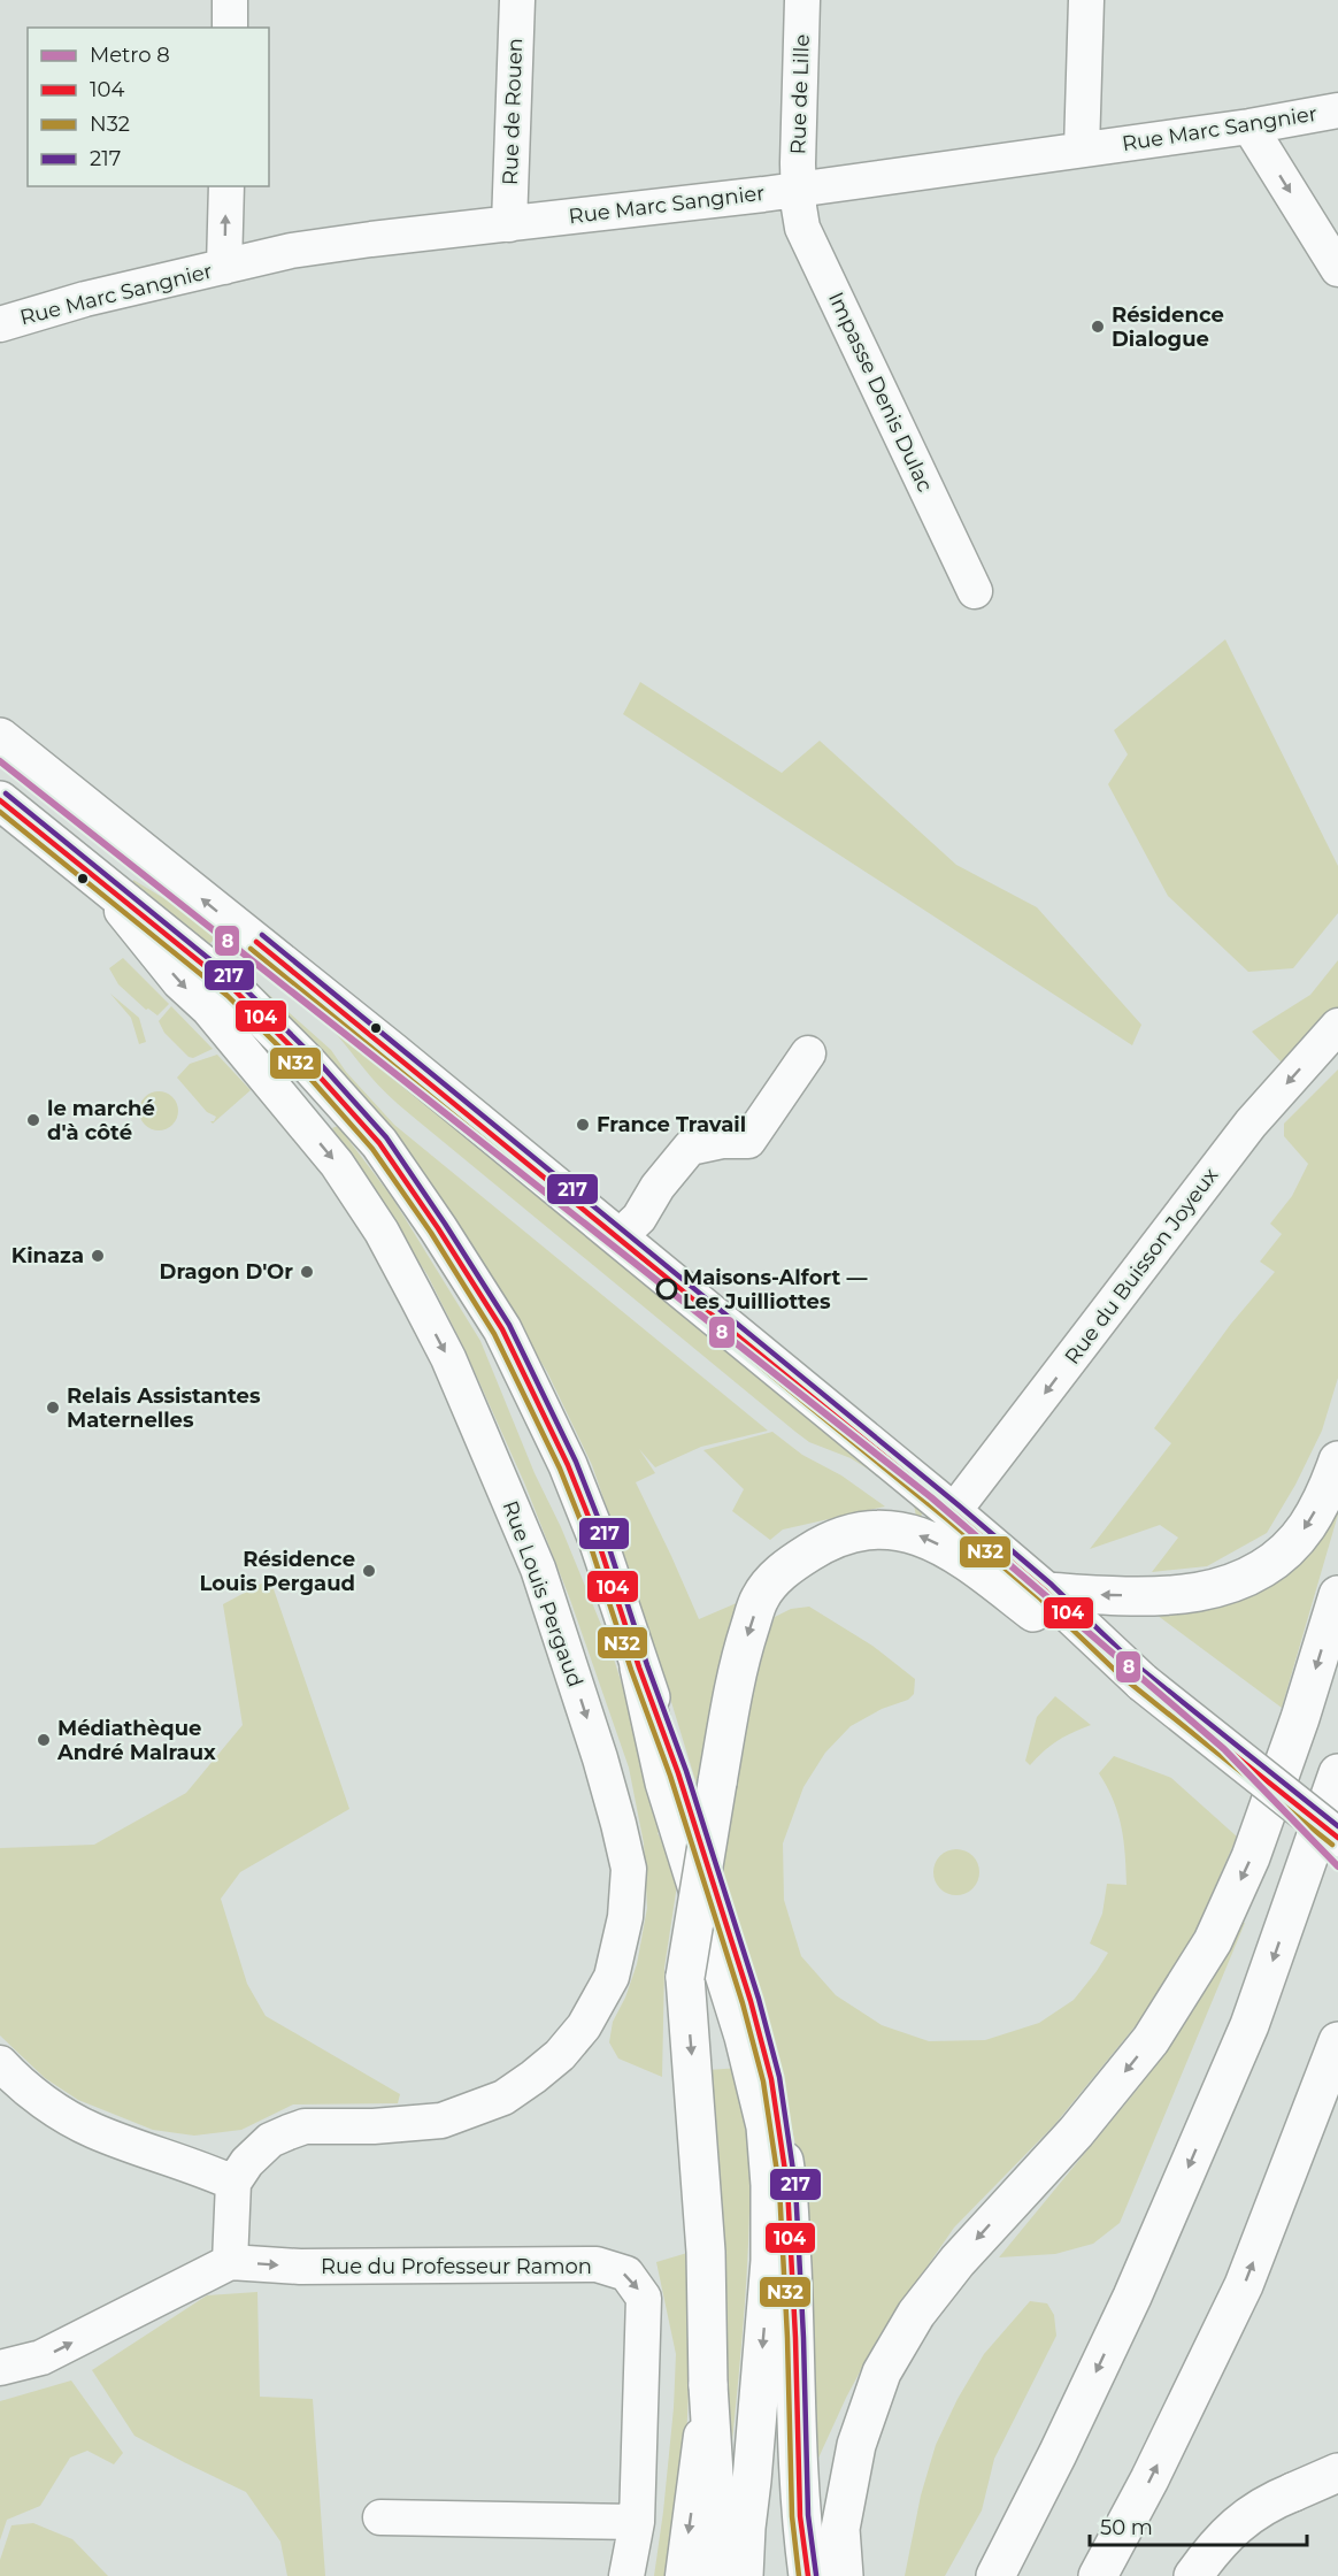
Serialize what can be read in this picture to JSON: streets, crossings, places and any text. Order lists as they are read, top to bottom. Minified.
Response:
{"streets":{"street":["Rue de Lille","Rue de Rouen","Rue Marc Sangnier","Impasse Denis Dulac","Rue du Buisson Joyeux","Rue Louis Pergaud","Rue du Professeur Ramon"]},"crossings":[["Rue de Lille","Rue Marc Sangnier"],["Rue de Lille","Impasse Denis Dulac"],["Rue de Rouen","Rue Marc Sangnier"],["Rue Marc Sangnier","Impasse Denis Dulac"]],"one_way":["Rue du Buisson Joyeux"],"places":["Résidence Dialogue","le marché d'à côté","France Travail","Kinaza","Dragon D'Or","Maisons-Alfort — Les Juilliottes","Relais Assistantes Maternelles","Résidence Louis Pergaud","Médiathèque André Malraux"],"lines":["metro line 8","transit line 217","transit line 104","transit line N32"],"legend":["Metro 8","104","N32","217"],"scale_bar":"50 m"}
